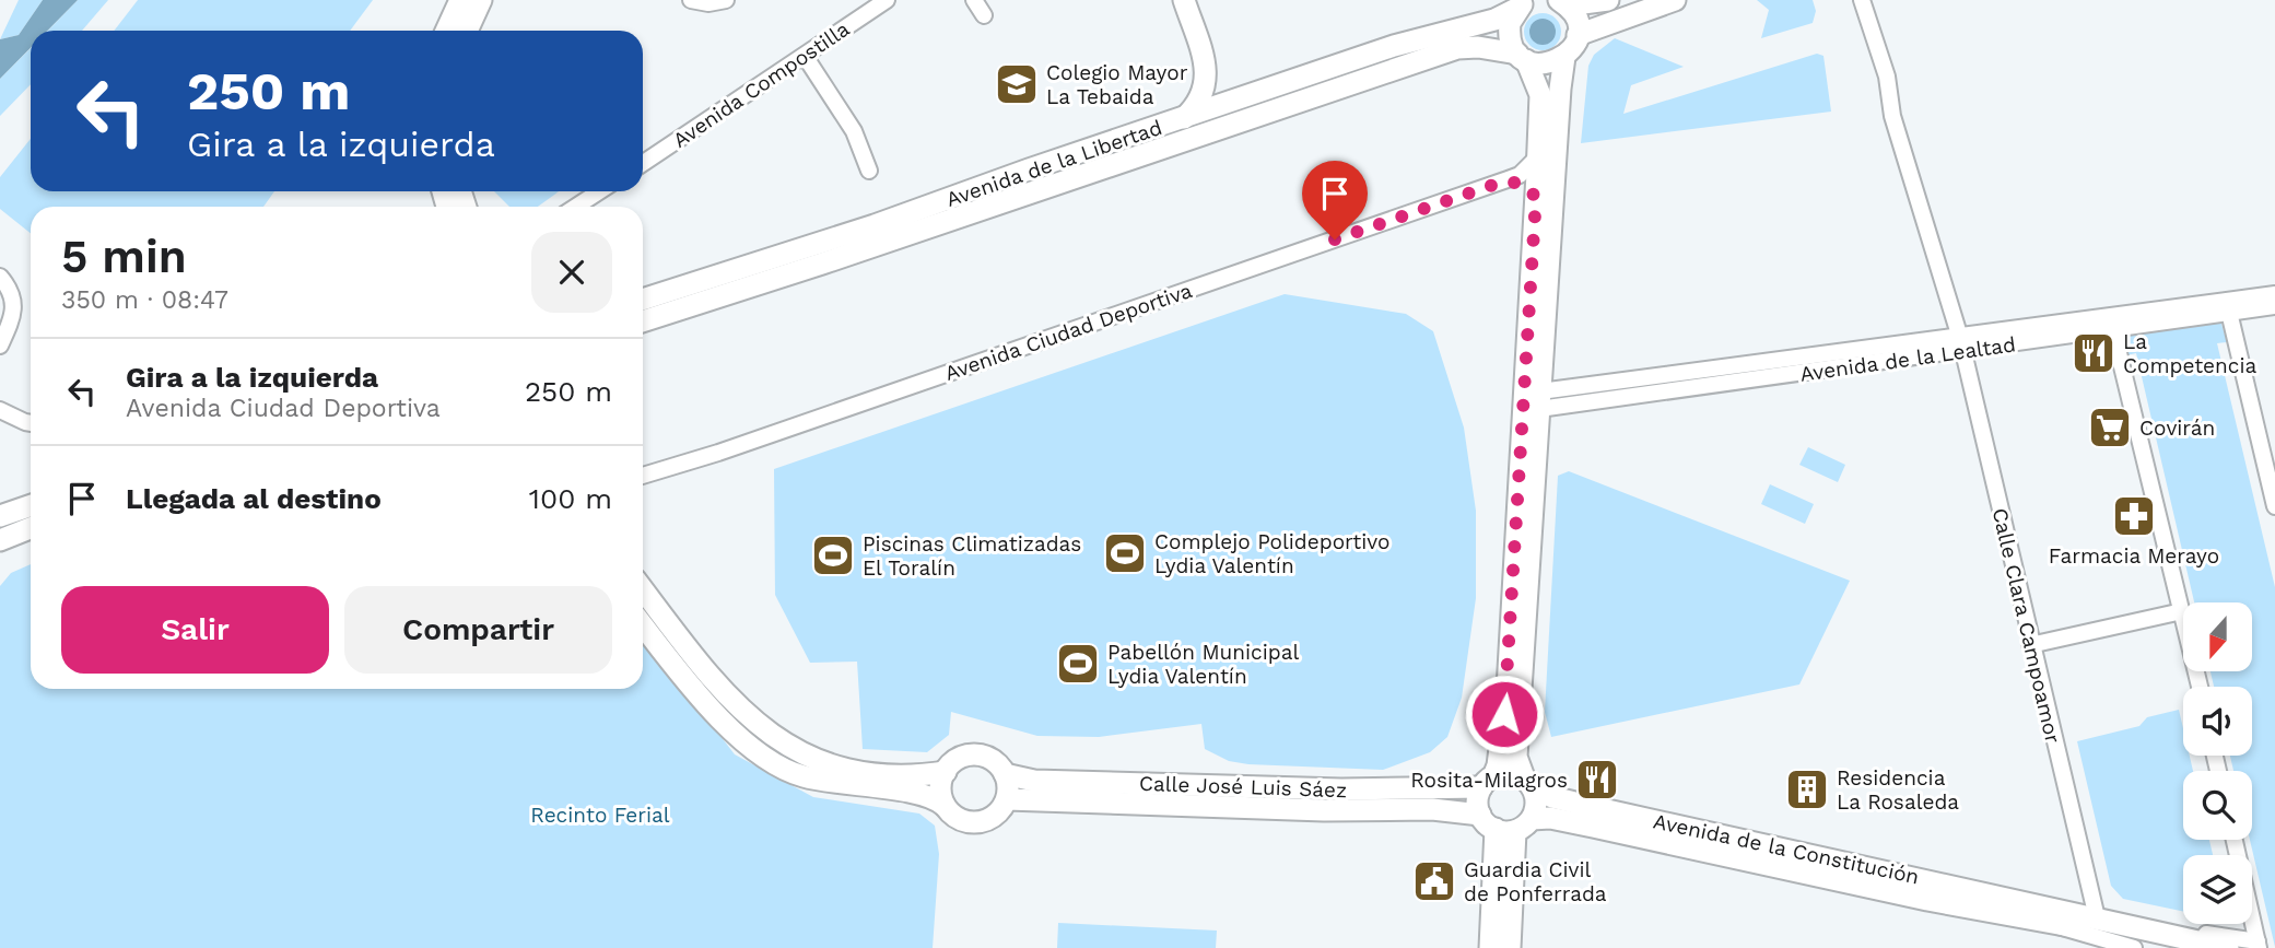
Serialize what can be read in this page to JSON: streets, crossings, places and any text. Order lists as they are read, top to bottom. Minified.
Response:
{"streets":{"main road":["Avenida de la Libertad","Calle José Luis Sáez","Avenida de la Constitución"],"street":["Avenida Compostilla","Avenida Ciudad Deportiva","Avenida de la Lealtad","Calle Clara Campoamor"]},"crossings":[["Avenida de la Lealtad","Calle Clara Campoamor"],["Calle Clara Campoamor","Avenida de la Constitución"],["Calle José Luis Sáez","Avenida de la Constitución"]],"parks":["Recinto Ferial"],"places":{"school or university":["Colegio Mayor La Tebaida"],"restaurant":["La Competencia","Rosita-Milagros"],"supermarket":["Covirán"],"pharmacy":["Farmacia Merayo"],"sports":["Complejo Polideportivo Lydia Valentín","Piscinas Climatizadas El Toralín","Pabellón Municipal Lydia Valentín"],"building":["Residencia La Rosaleda"],"public building":["Guardia Civil de Ponferrada"]},"north":"bottom","page":{"turn":["250 m","Gira a la izquierda"],"heading":["5 min","350 m · 08:47"],"list":[{"name":"Gira a la izquierda","note":"Avenida Ciudad Deportiva","value":"250 m"},{"name":"Llegada al destino","value":"100 m"}],"buttons":["Salir","Compartir"]}}
